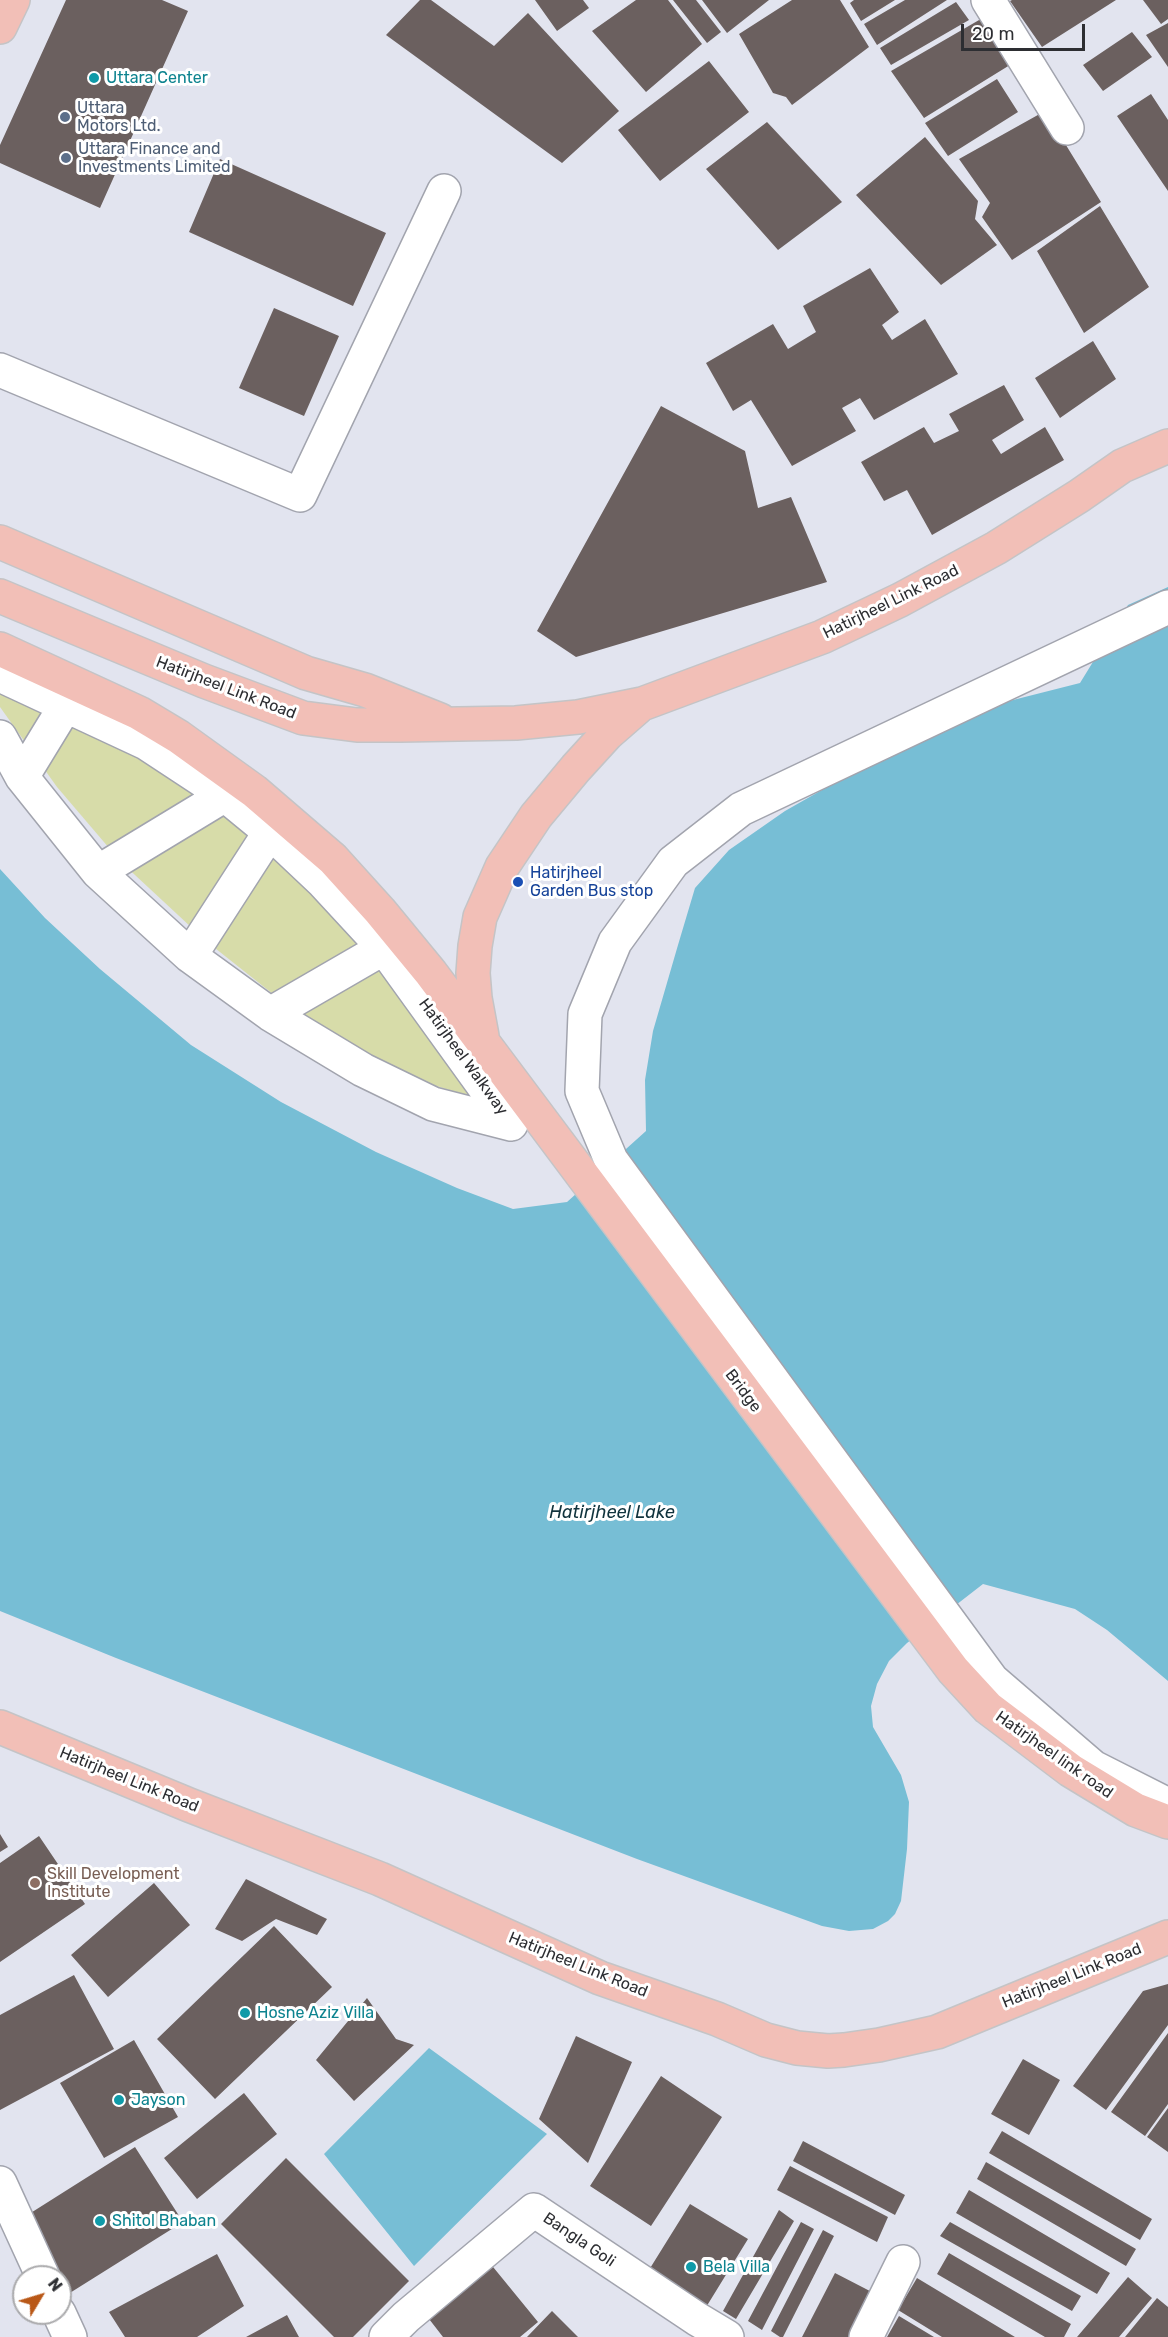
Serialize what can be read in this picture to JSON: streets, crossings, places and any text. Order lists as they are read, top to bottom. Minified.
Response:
{"streets":{"main road":["Hatirjheel Link Road","Bridge","Hatirjheel link road"],"street":["Hatirjheel Walkway","Bangla Goli"]},"crossings":[["Hatirjheel Link Road","Bridge"],["Bridge","Hatirjheel link road"]],"water":["Hatirjheel Lake"],"places":["Uttara Center","Uttara Motors Ltd.","Uttara Finance and Investments Limited","Hatirjheel Garden Bus stop","Skill Development Institute","Hosne Aziz Villa","Jayson","Shitol Bhaban","Bela Villa"],"scale_bar":"20 m","north":"top right"}
